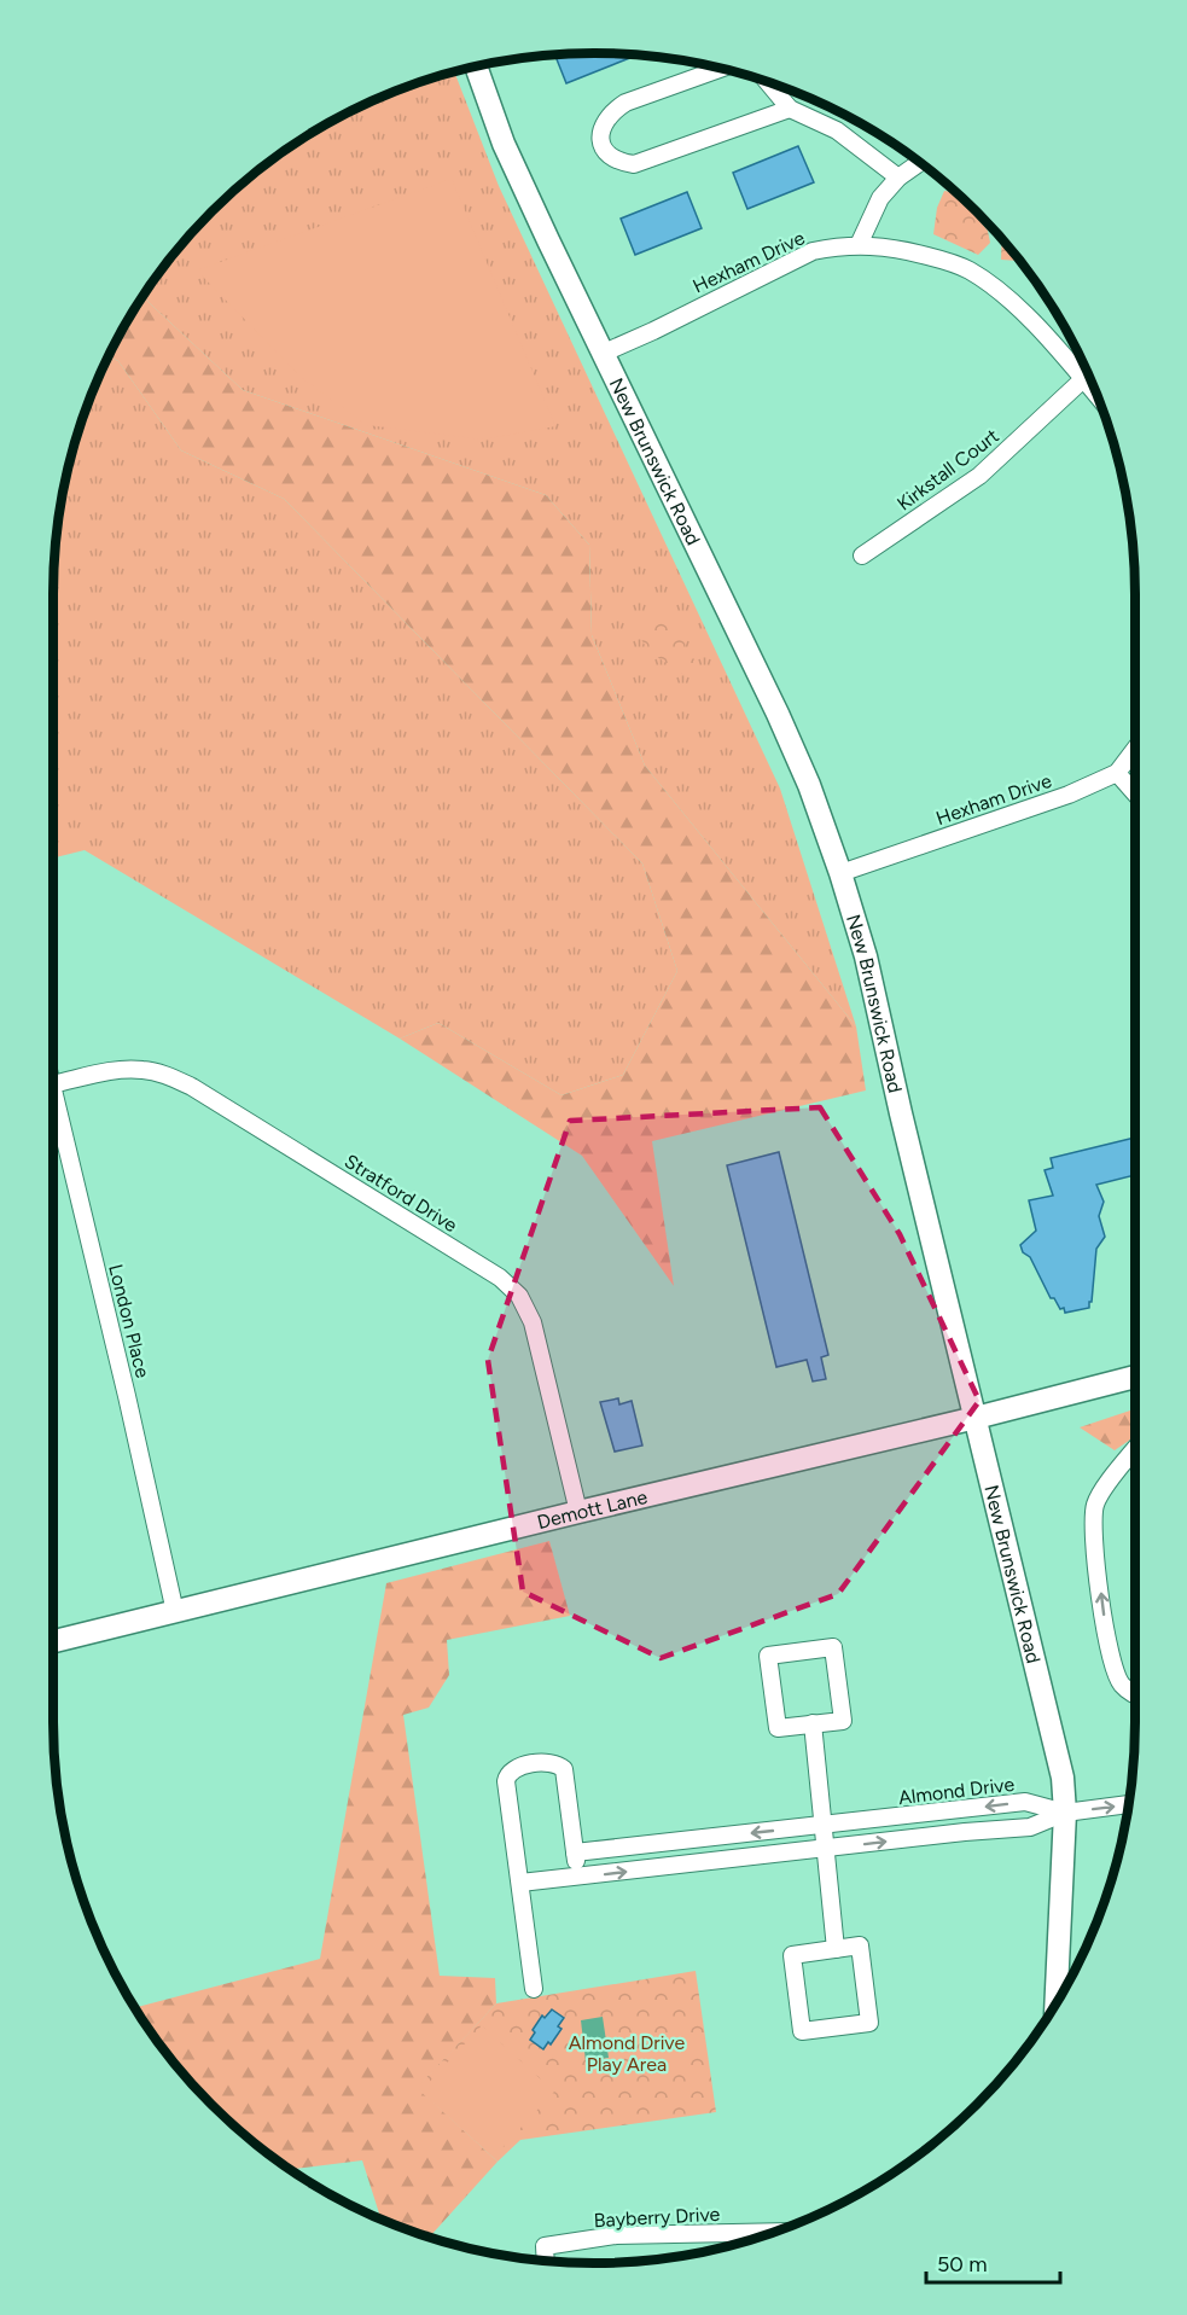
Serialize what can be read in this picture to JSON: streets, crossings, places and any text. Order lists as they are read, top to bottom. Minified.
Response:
{"streets":{"street":["Hexham Drive","New Brunswick Road","Kirkstall Court","Stratford Drive","London Place","Demott Lane","Almond Drive","Bayberry Drive"]},"crossings":[["Hexham Drive","New Brunswick Road"],["Hexham Drive","Kirkstall Court"],["New Brunswick Road","Demott Lane"],["New Brunswick Road","Almond Drive"],["Stratford Drive","Demott Lane"],["London Place","Demott Lane"]],"parks":["Almond Drive Play Area"],"scale_bar":"50 m"}
